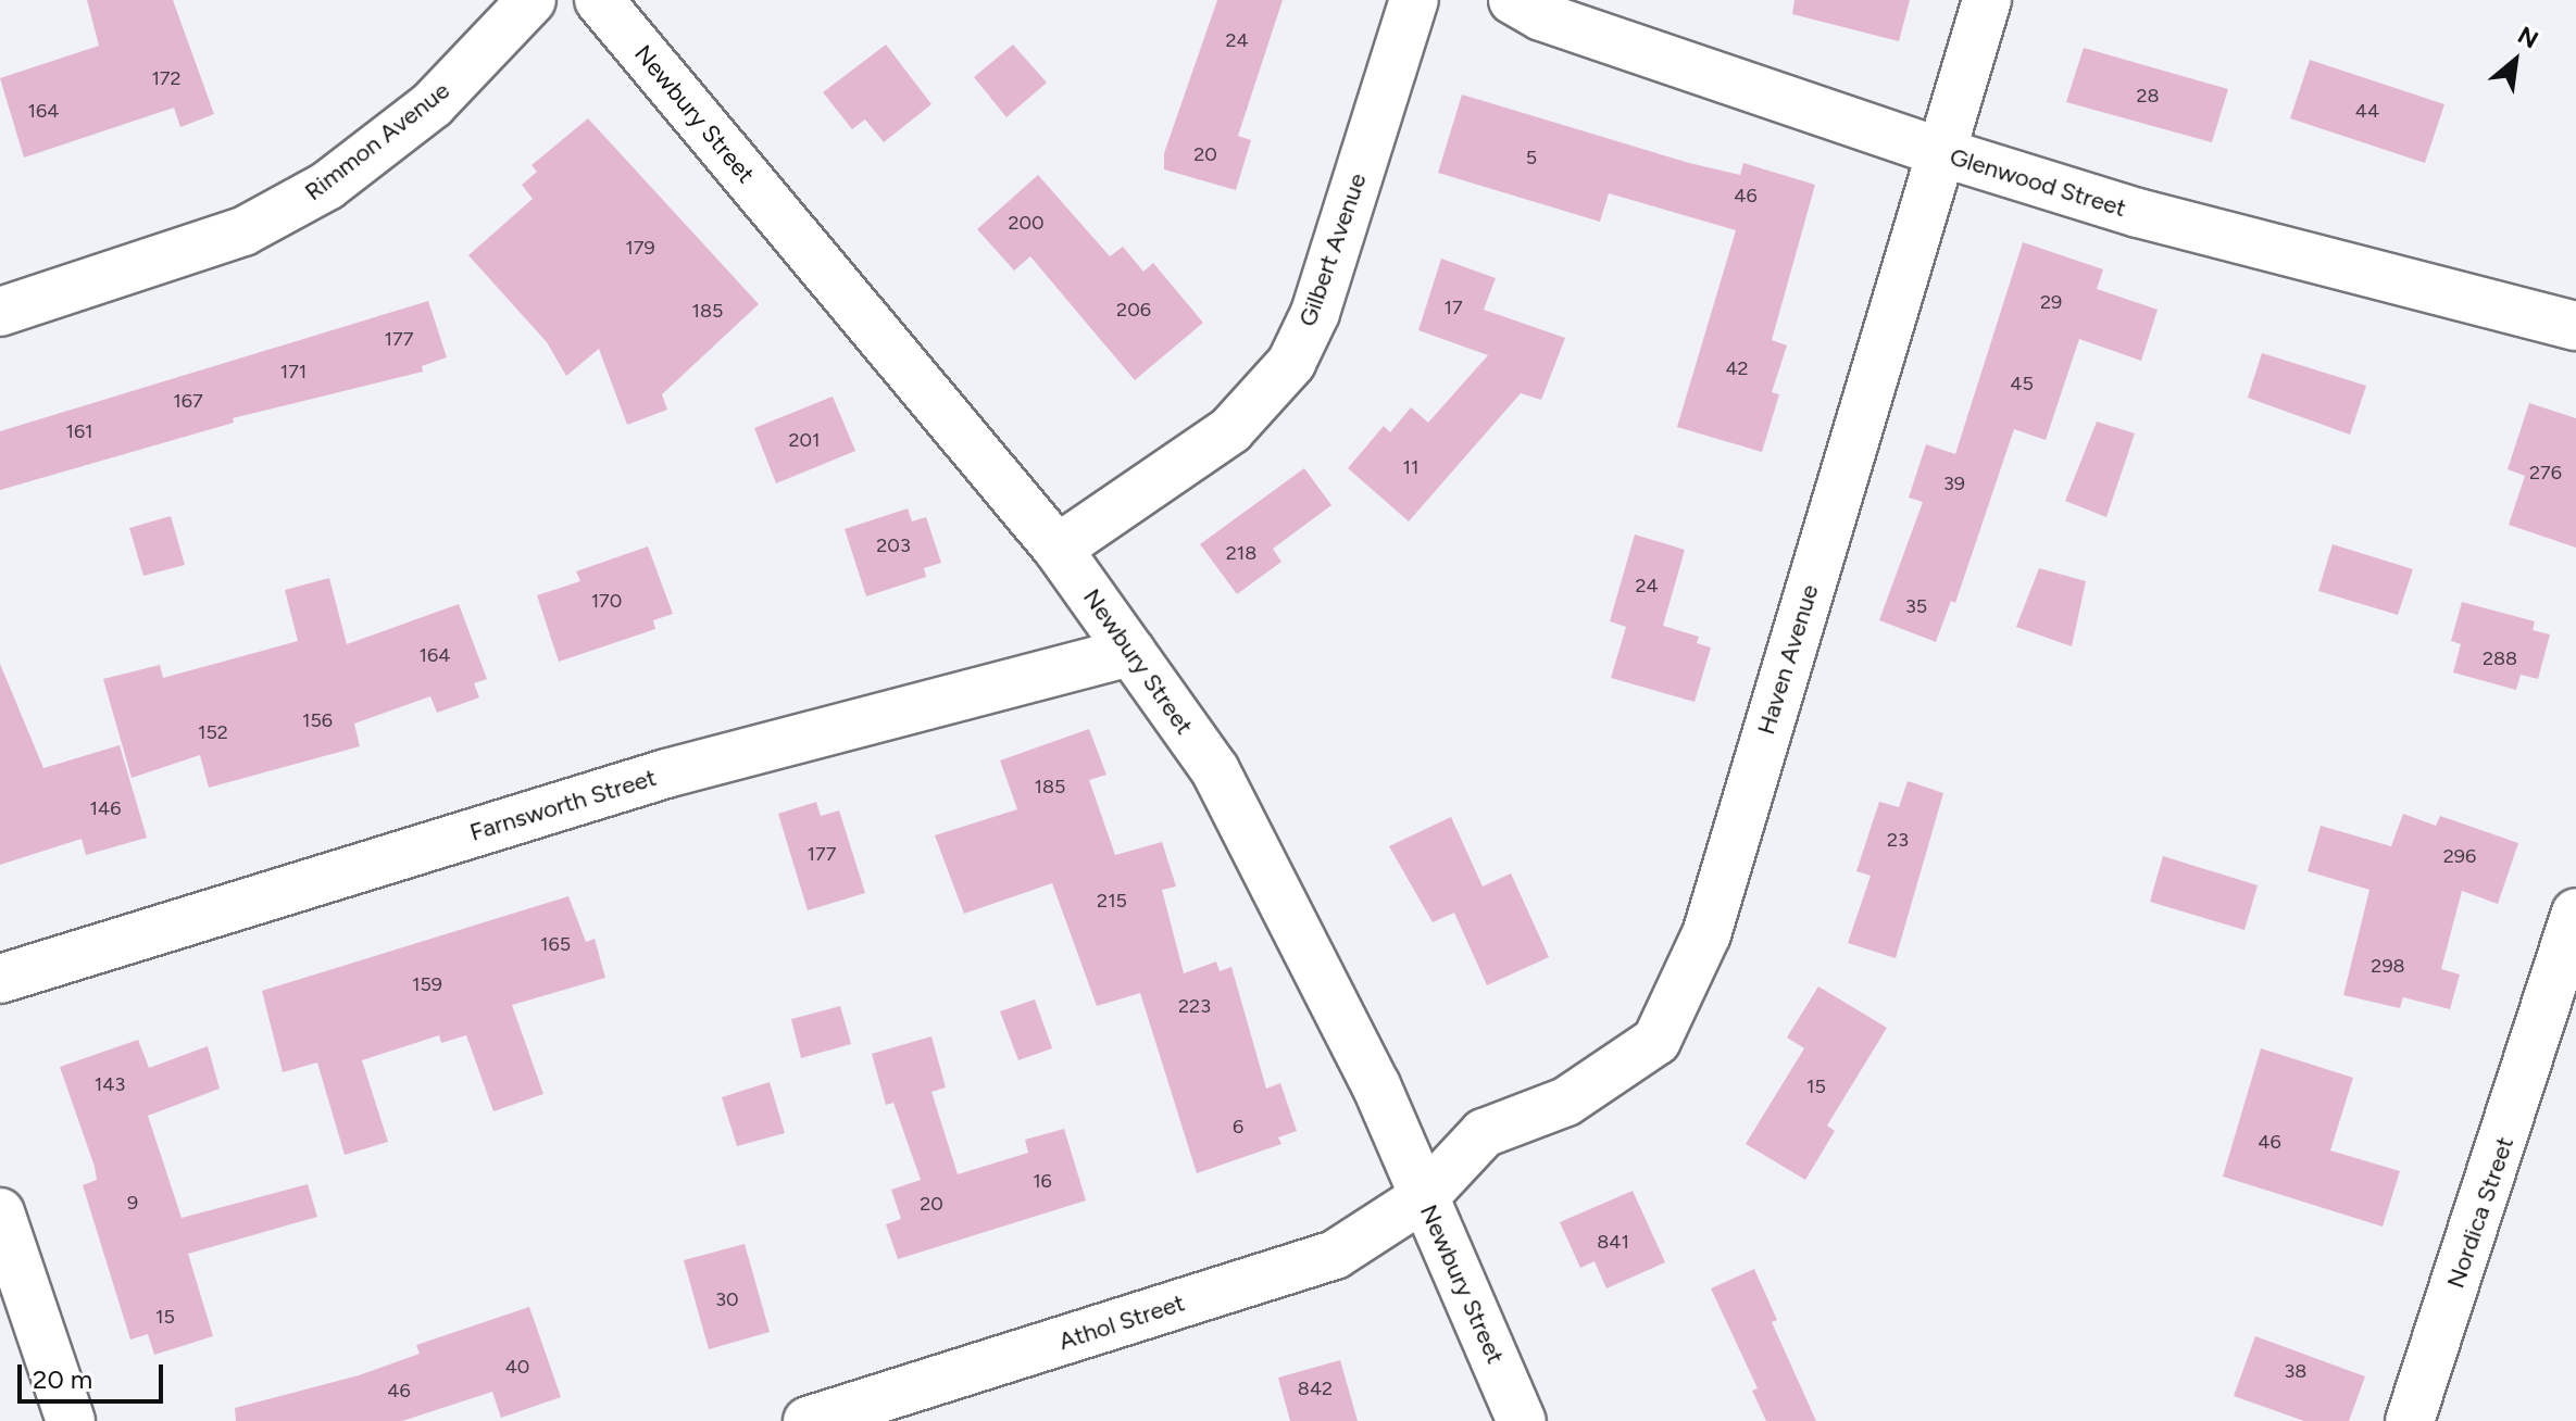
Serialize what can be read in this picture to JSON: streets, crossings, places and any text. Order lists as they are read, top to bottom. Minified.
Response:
{"streets":{"street":["Newbury Street","Rimmon Avenue","Glenwood Street","Gilbert Avenue","Haven Avenue","Farnsworth Street","Nordica Street","Athol Street"]},"crossings":[["Newbury Street","Gilbert Avenue"],["Newbury Street","Haven Avenue"],["Newbury Street","Farnsworth Street"],["Newbury Street","Athol Street"],["Glenwood Street","Haven Avenue"],["Haven Avenue","Athol Street"]],"house_numbers":["24","172","28","164","44","20","5","46","200","179","29","17","206","185","177","42","171","45","167","161","201","11","276","39","203","218","24","170","35","164","288","156","152","185","146","23","177","296","215","165","298","159","223","143","15","6","46","16","9","20","841","30","15","40","38","842","46"],"scale_bar":"20 m","north":"top right"}
